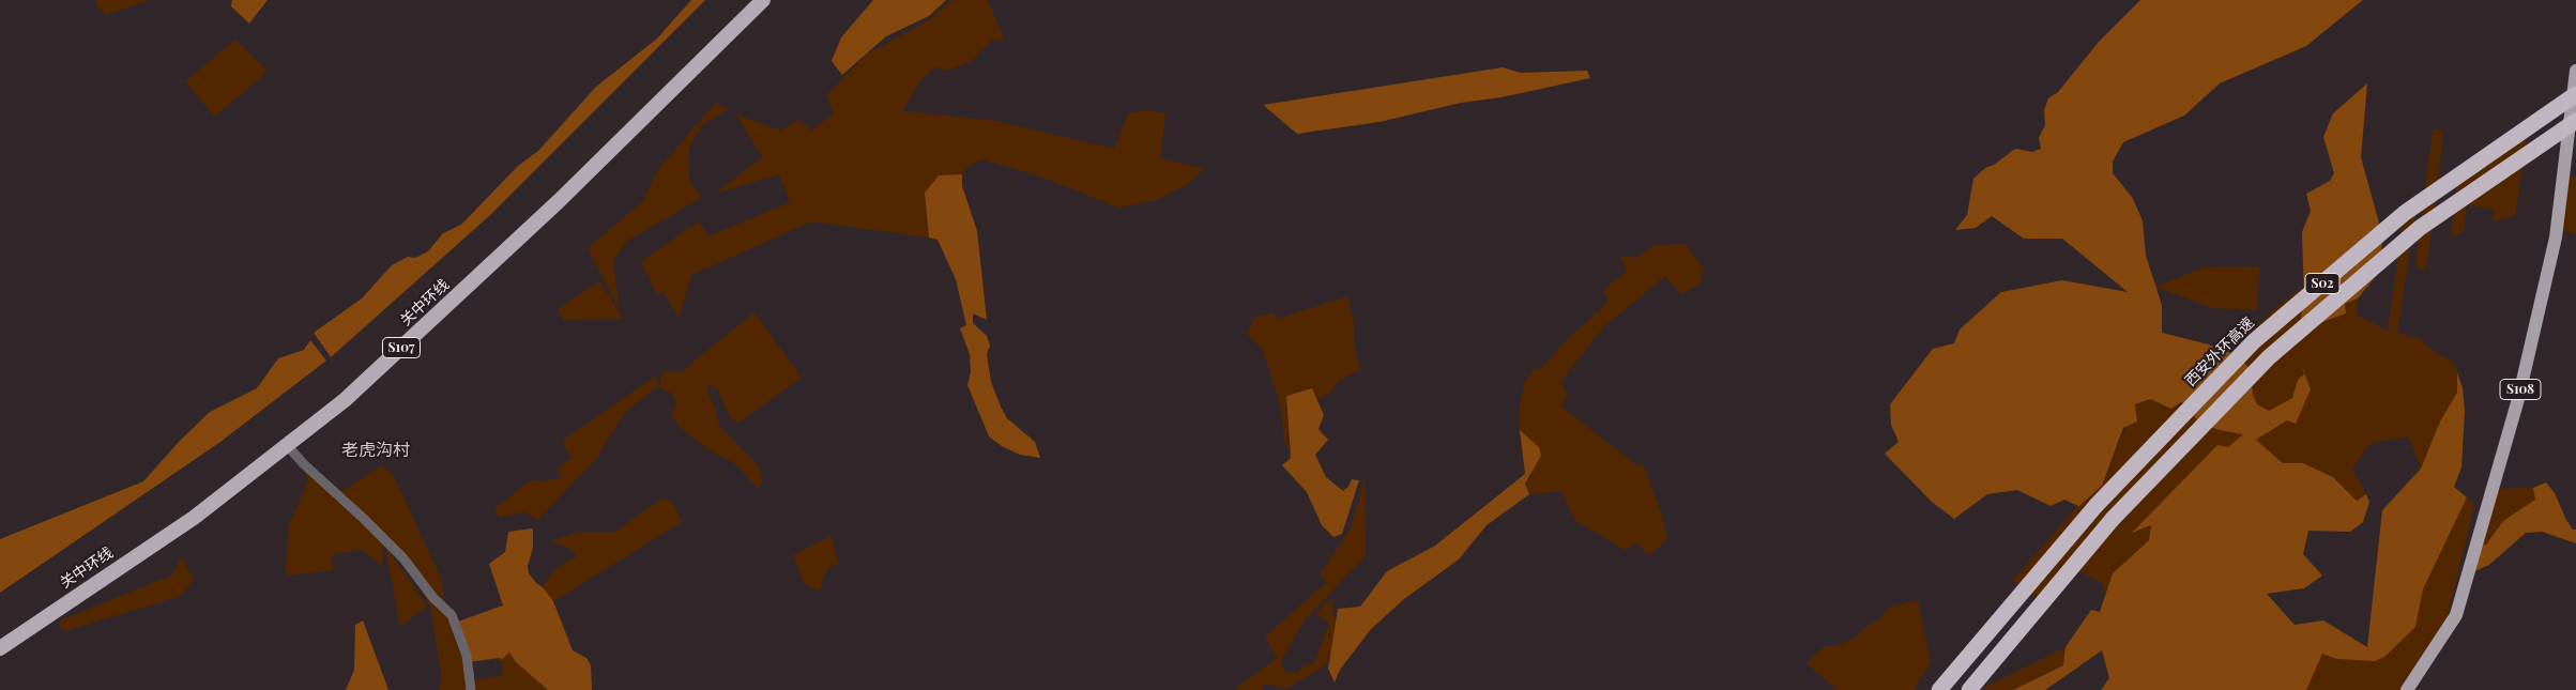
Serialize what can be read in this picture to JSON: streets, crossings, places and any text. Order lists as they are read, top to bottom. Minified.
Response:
{"streets":{"highway":["S02","关中环线","S107","西安外环高速"],"main road":["S108"]},"districts":["老虎沟村"]}
